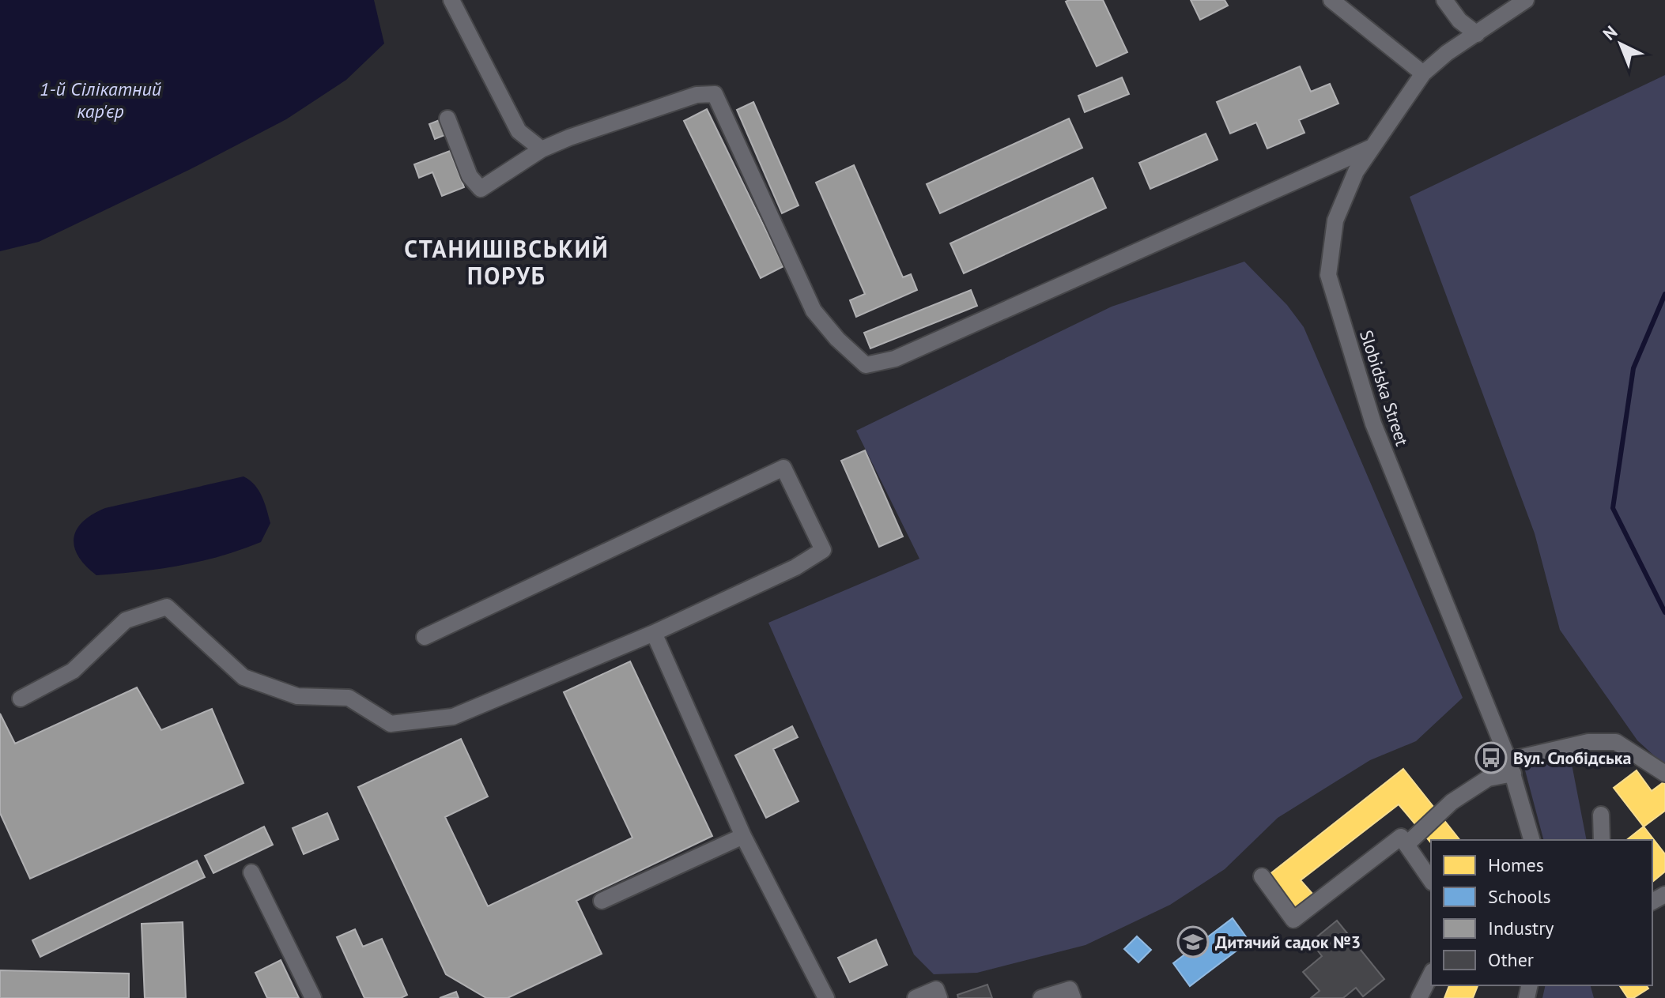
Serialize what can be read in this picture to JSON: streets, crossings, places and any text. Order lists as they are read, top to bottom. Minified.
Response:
{"streets":{"street":["Slobidska Street"]},"districts":["СТАНИШІВСЬКИЙ ПОРУБ"],"water":["1-й Сілікатний кар'єр"],"places":{"bus stop":["Вул. Слобідська"],"school or university":["Дитячий садок №3"]},"legend":["Homes","Schools","Industry","Other"],"north":"top left"}
